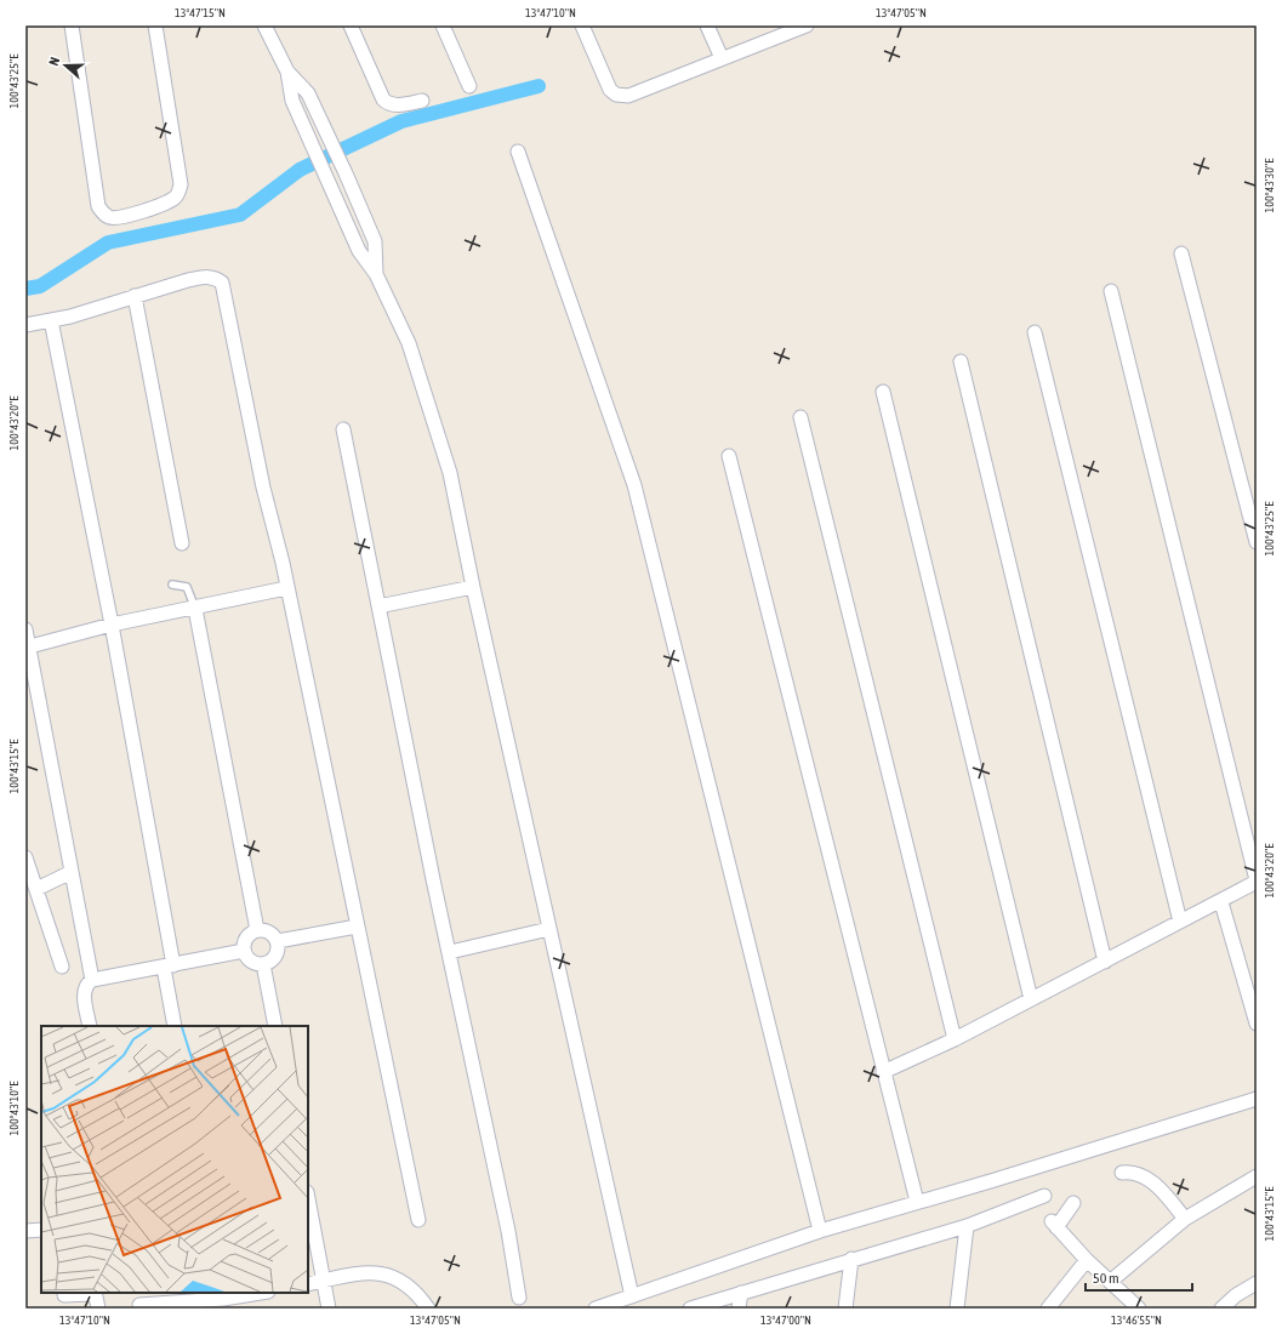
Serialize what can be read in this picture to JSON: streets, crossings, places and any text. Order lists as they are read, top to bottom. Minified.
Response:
{"scale_bar":"50 m","north":"left","coordinates":["13°47'15\"N","13°47'10\"N","13°47'05\"N","100°43'25\"E","100°43'30\"E","100°43'20\"E","100°43'15\"E","100°43'10\"E","13°47'00\"N","13°46'55\"N"]}
